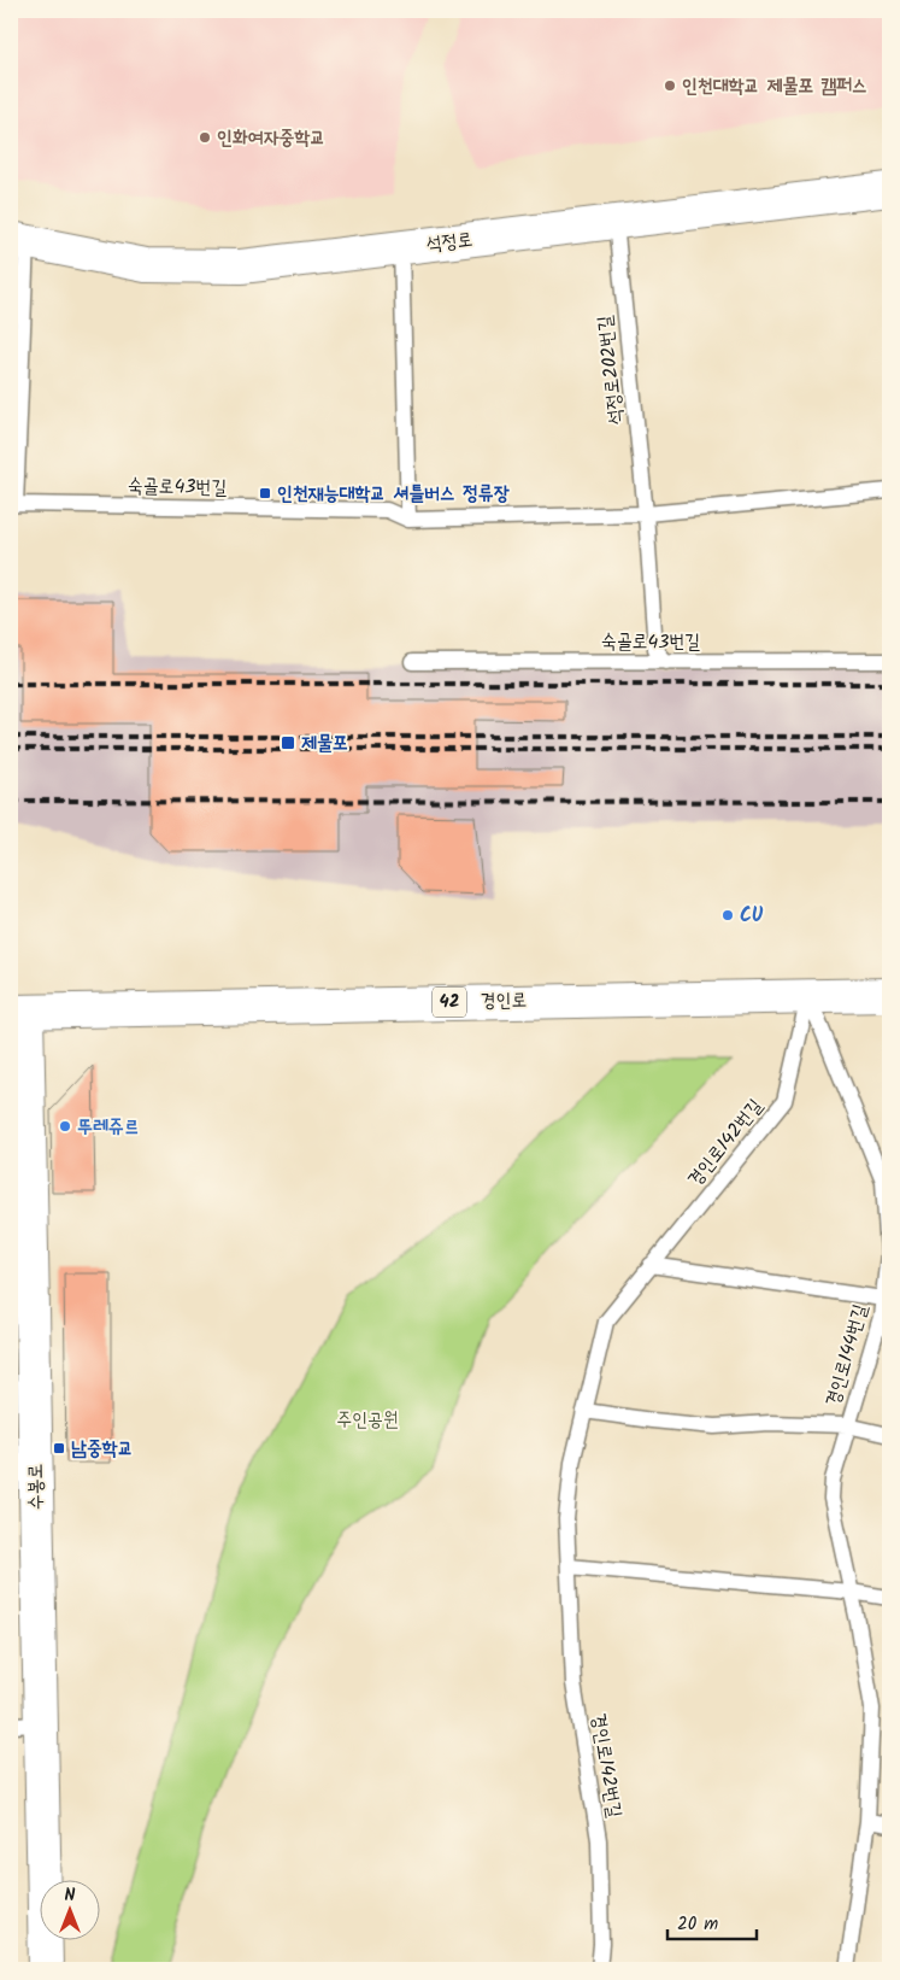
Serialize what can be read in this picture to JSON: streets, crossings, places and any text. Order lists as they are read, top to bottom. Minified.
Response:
{"streets":{"main road":["석정로","경인로","42","수봉로"],"lane":["석정로202번길","숙골로43번길","경인로142번길","경인로144번길"]},"crossings":[["석정로","석정로202번길"],["석정로202번길","숙골로43번길"],["경인로","경인로142번길"],["경인로","경인로144번길"],["경인로","수봉로"],["경인로142번길","경인로144번길"]],"parks":["주인공원"],"places":{"other":["인천대학교 제물포 캠퍼스","인화여자중학교","CU","뚜레쥬르"],"transit":["인천재능대학교 셔틀버스 정류장","제물포","남중학교"]},"scale_bar":"20 m","north":"top"}
